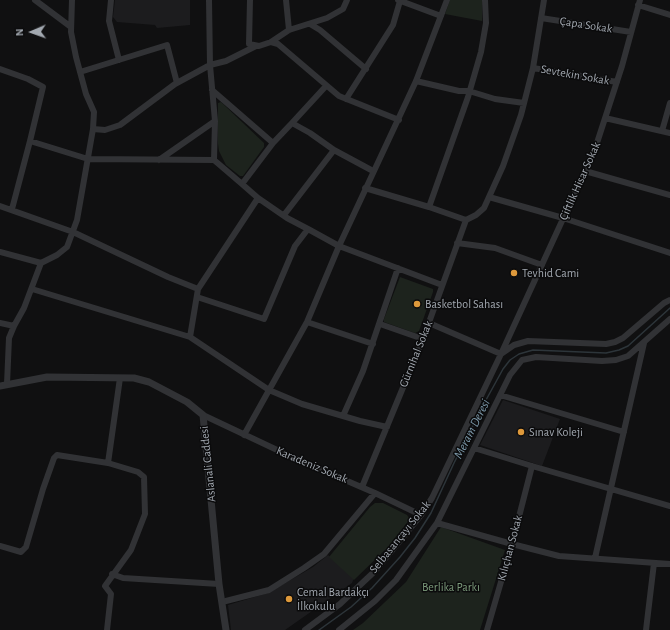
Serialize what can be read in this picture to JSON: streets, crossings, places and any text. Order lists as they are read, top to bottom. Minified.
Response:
{"streets":{"street":["Çapa Sokak","Sevtekin Sokak","Çiftlik Hisar Sokak","Gürnihal Sokak","Aslanali Caddesi","Karadeniz Sokak","Selbasançayı Sokak","Kılıçhan Sokak"]},"crossings":[["Çapa Sokak","Çiftlik Hisar Sokak"],["Sevtekin Sokak","Çiftlik Hisar Sokak"],["Çiftlik Hisar Sokak","Selbasançayı Sokak"],["Gürnihal Sokak","Karadeniz Sokak"],["Aslanali Caddesi","Karadeniz Sokak"],["Karadeniz Sokak","Selbasançayı Sokak"]],"water":["Meram Deresi"],"parks":["Berlika Parkı"],"places":["Tevhid Cami","Basketbol Sahası","Sınav Koleji","Cemal Bardakçı İlkokulu"],"north":"left"}
